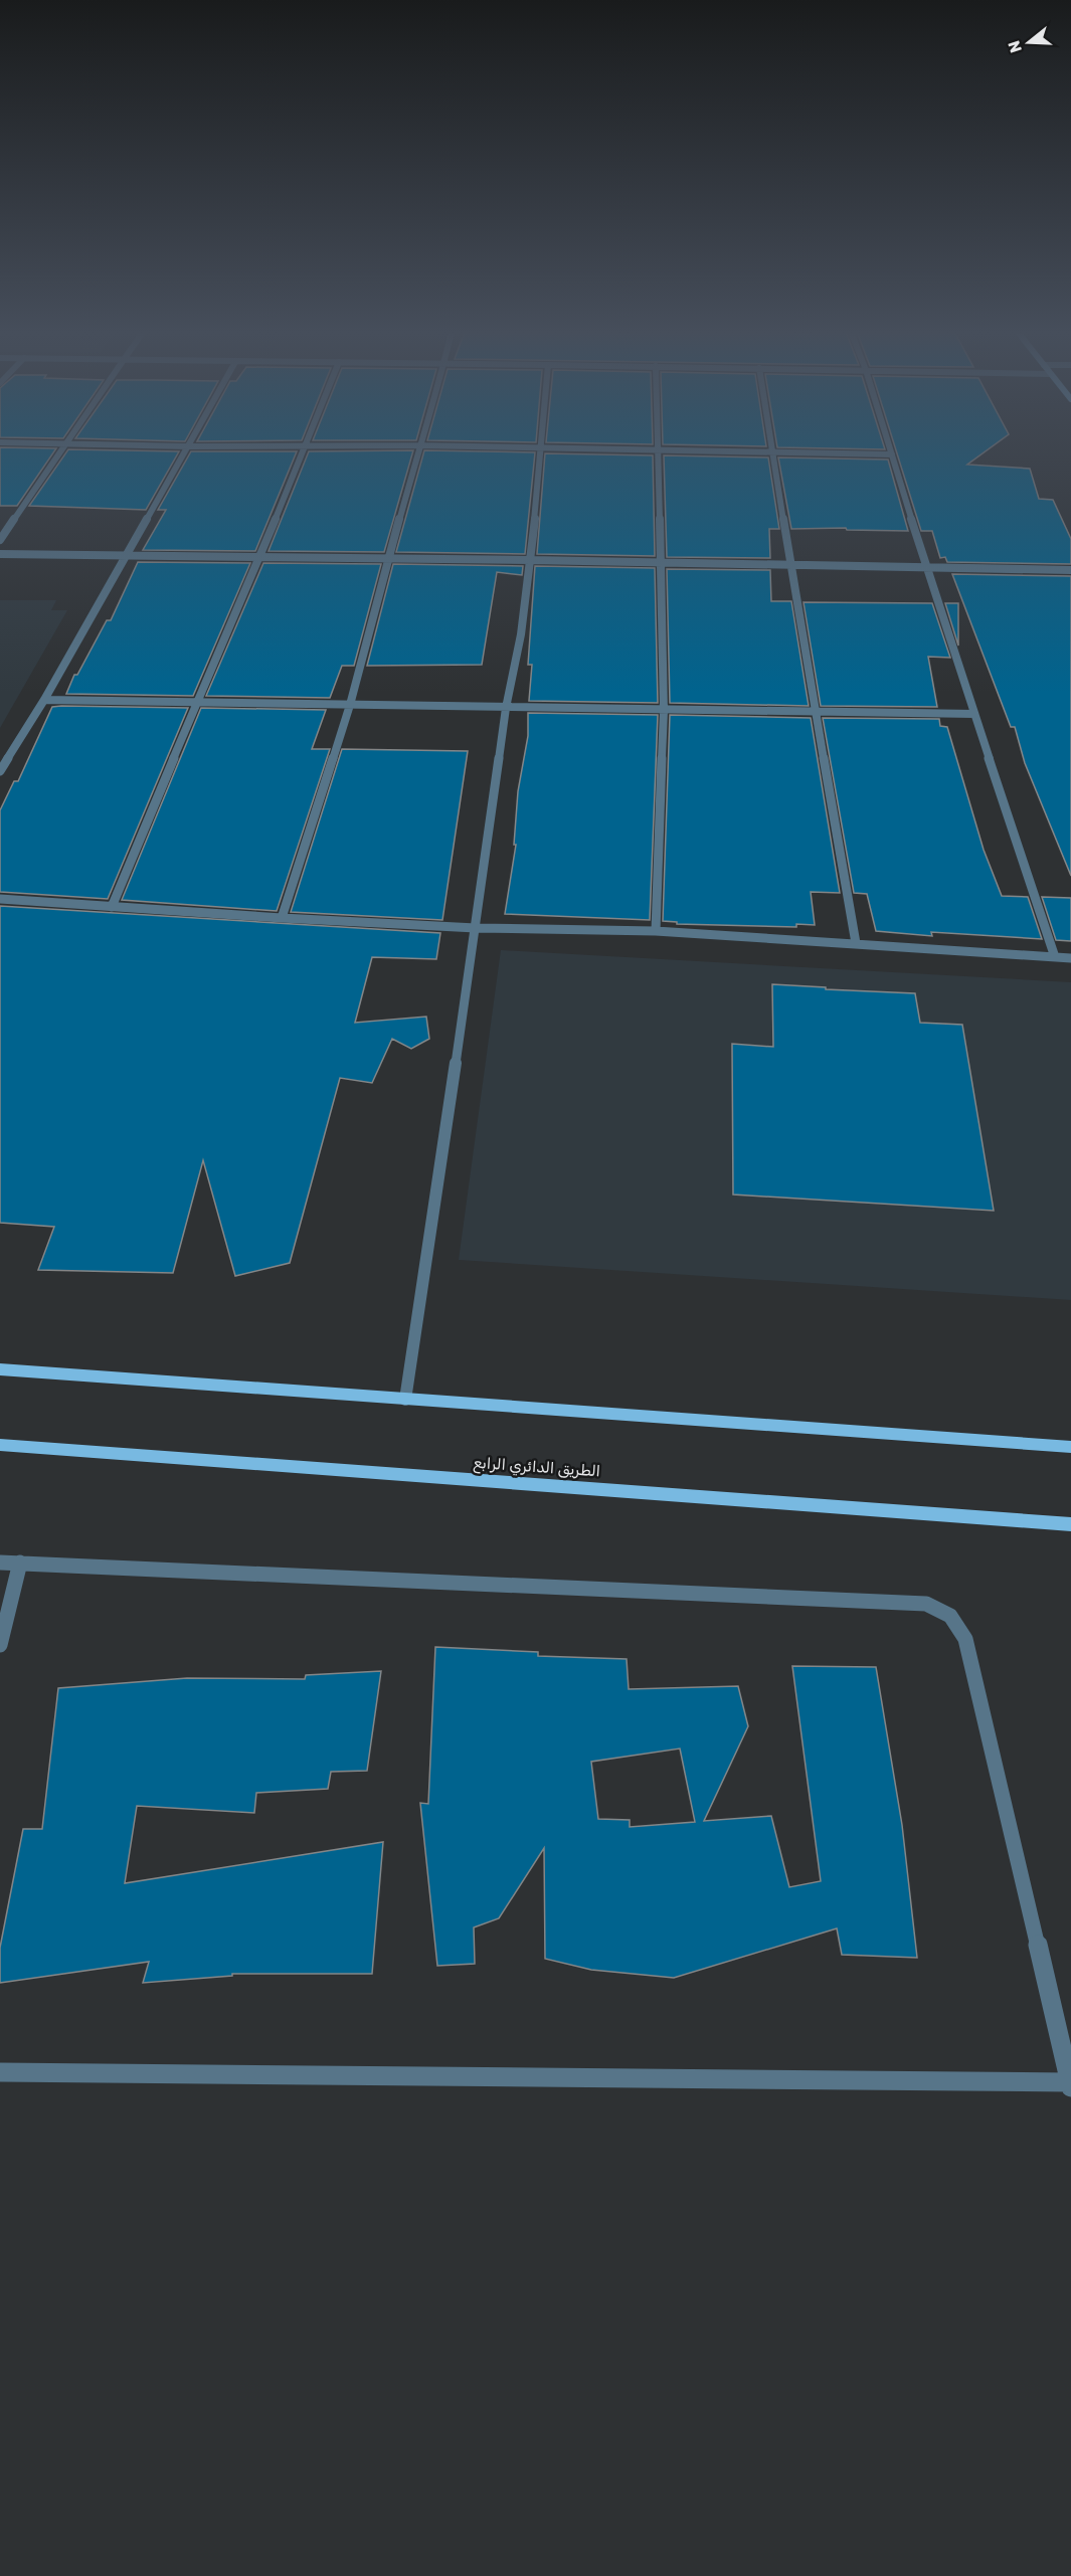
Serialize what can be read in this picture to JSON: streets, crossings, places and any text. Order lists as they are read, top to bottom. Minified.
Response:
{"streets":{"main road":["الطريق الدائري الرابع"]},"north":"left"}
